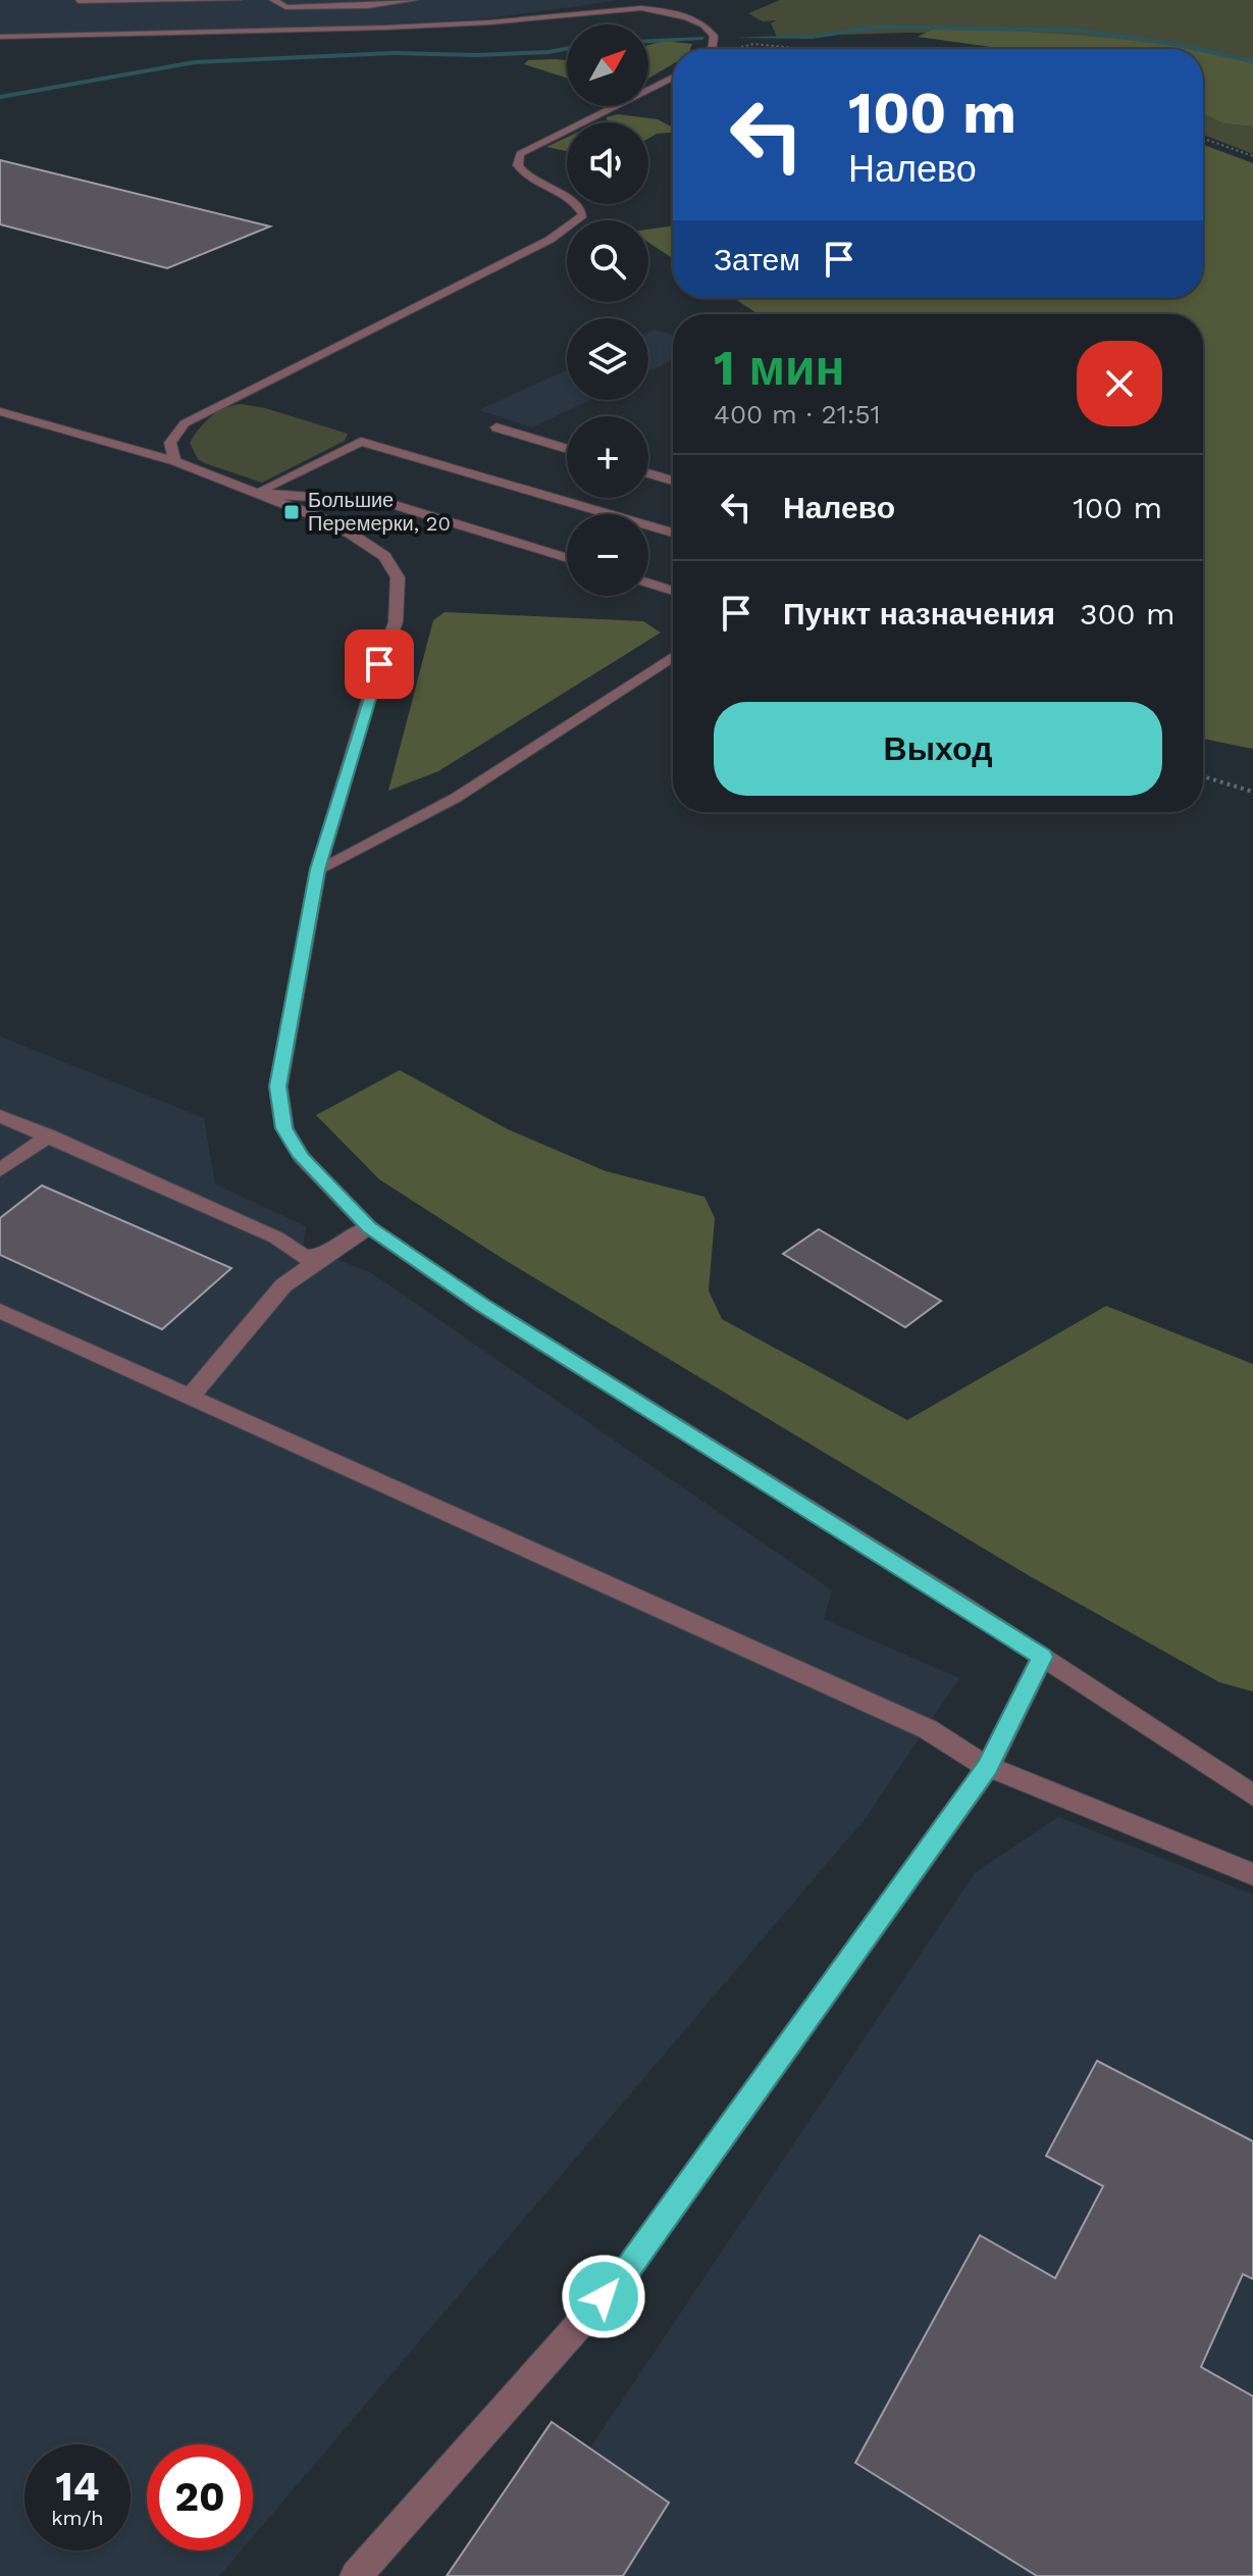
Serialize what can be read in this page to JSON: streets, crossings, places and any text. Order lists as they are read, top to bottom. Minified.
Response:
{"places":{"transit":["Большие Перемерки, 20"]},"north":"top right","page":{"map_buttons":["+","−"],"turn":["100 m","Налево"],"then":"Затем","heading":["1 мин","400 m · 21:51"],"list":[{"name":"Налево","value":"100 m"},{"name":"Пункт назначения","value":"300 m"}],"buttons":"Выход","speed":"14 km/h","limit":"20"}}
